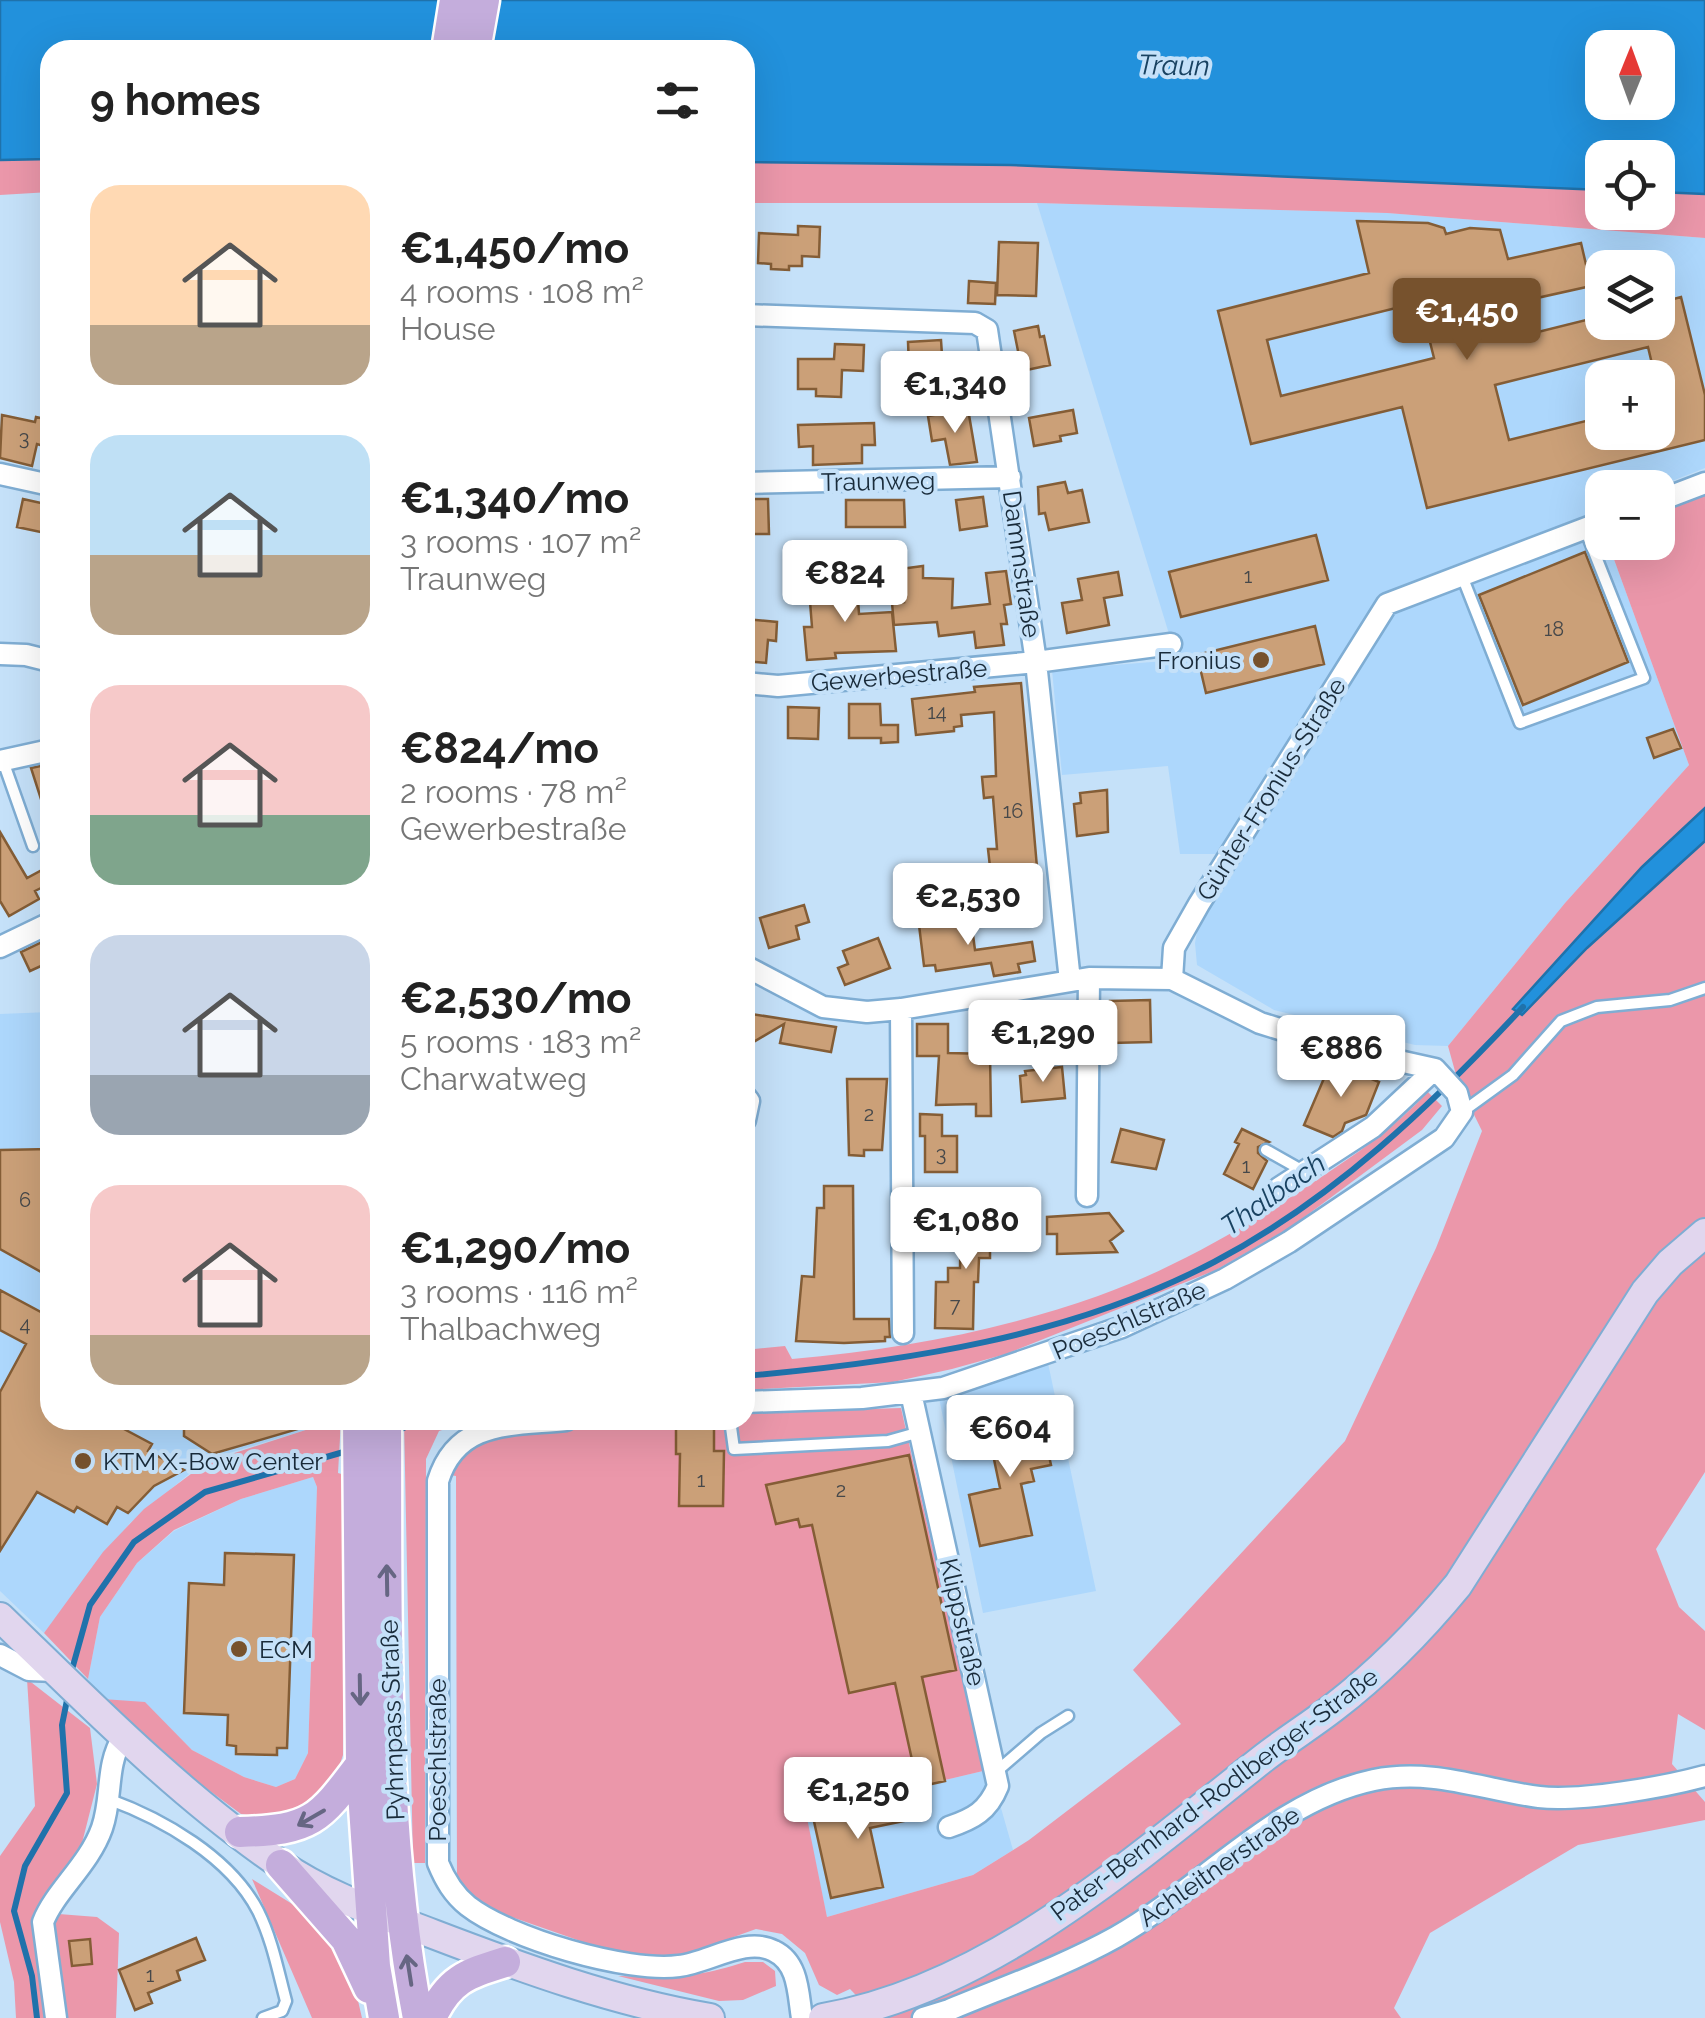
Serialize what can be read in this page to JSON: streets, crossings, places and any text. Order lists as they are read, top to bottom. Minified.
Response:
{"streets":{"main road":["Pyhrnpass Straße","Pater-Bernhard-Rodlberger-Straße"],"street":["Traunweg","Dammstraße","Gewerbestraße","Günter-Fronius-Straße","Poeschlstraße","Klippstraße","Achleitnerstraße"]},"crossings":[["Traunweg","Dammstraße"],["Dammstraße","Gewerbestraße"],["Poeschlstraße","Klippstraße"]],"water":["Traun","Thalbach"],"places":["Fronius","KTM X-Bow Center","ECM"],"house_numbers":["3","1","18","14","16","2","3","1","6","7","4","1","2","1"],"north":"top","page":{"map_buttons":["+","−"],"heading":"9 homes","list":[{"name":"€1,450/mo","note":"4 rooms · 108 m² · House"},{"name":"€1,340/mo","note":"3 rooms · 107 m² · Traunweg"},{"name":"€824/mo","note":"2 rooms · 78 m² · Gewerbestraße"},{"name":"€2,530/mo","note":"5 rooms · 183 m² · Charwatweg"},{"name":"€1,290/mo","note":"3 rooms · 116 m² · Thalbachweg"}],"price":["€1,450","€1,340","€824","€2,530","€1,290","€886","€1,080","€604","€1,250"]}}
